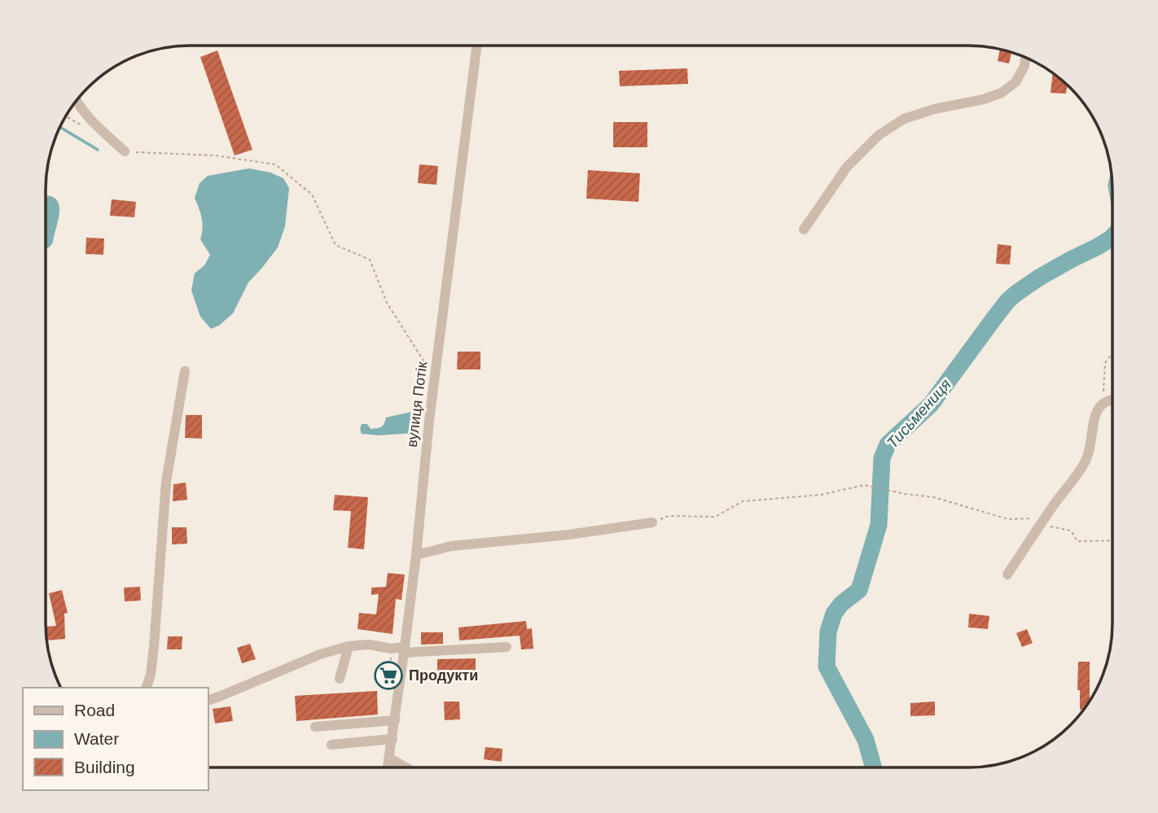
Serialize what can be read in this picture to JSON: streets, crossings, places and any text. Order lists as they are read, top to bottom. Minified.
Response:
{"streets":{"street":["вулиця Потік"]},"water":["Тисьмениця"],"places":{"supermarket":["Продукти"]},"legend":["Road","Water","Building"]}
